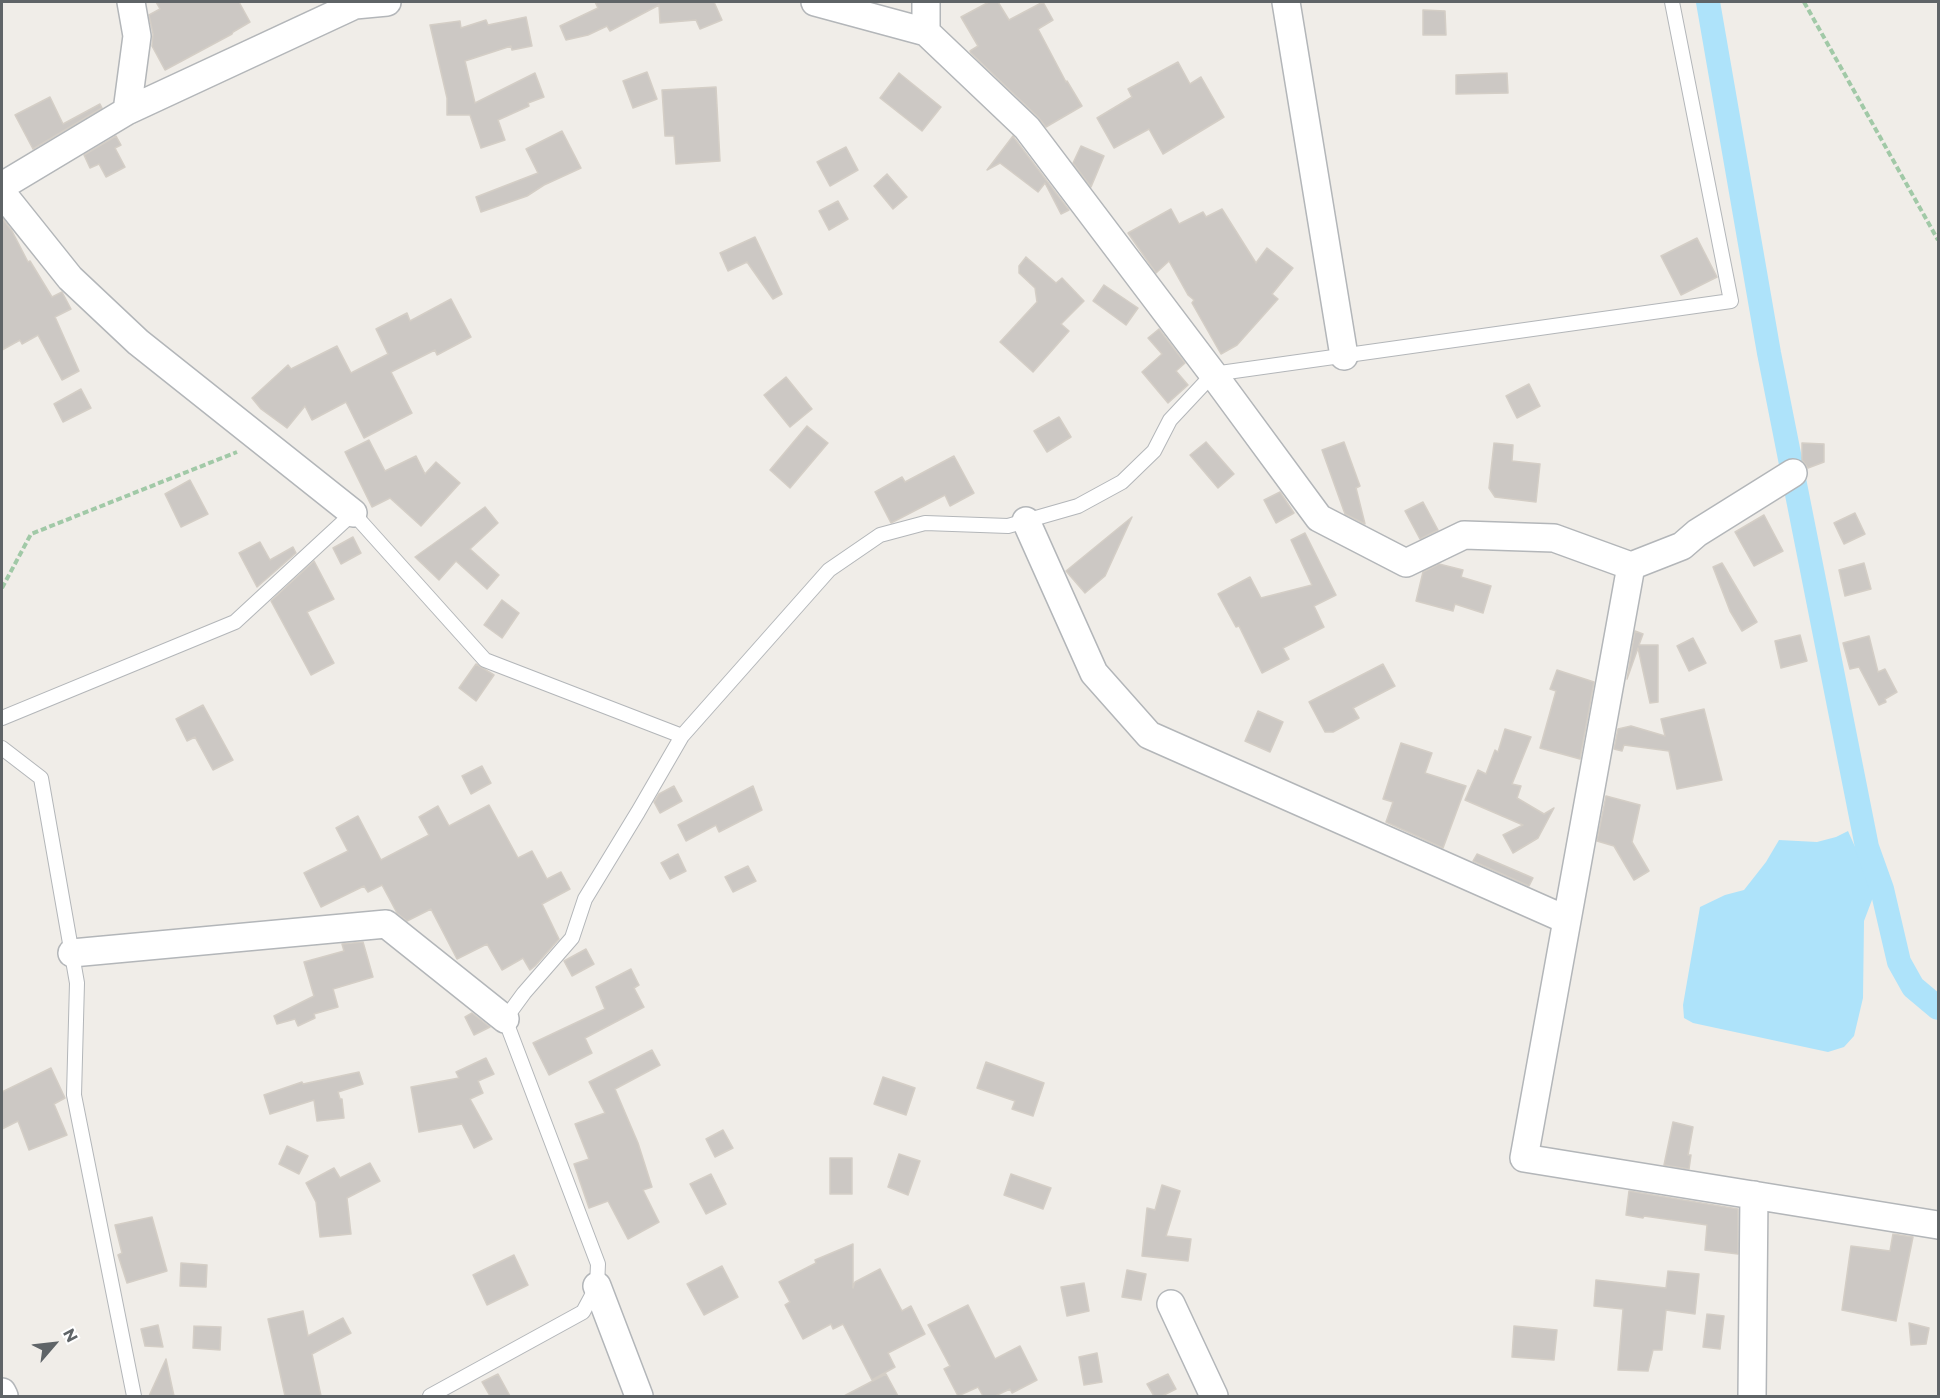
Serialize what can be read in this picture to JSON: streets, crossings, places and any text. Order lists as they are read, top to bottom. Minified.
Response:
{"north":"top right"}
